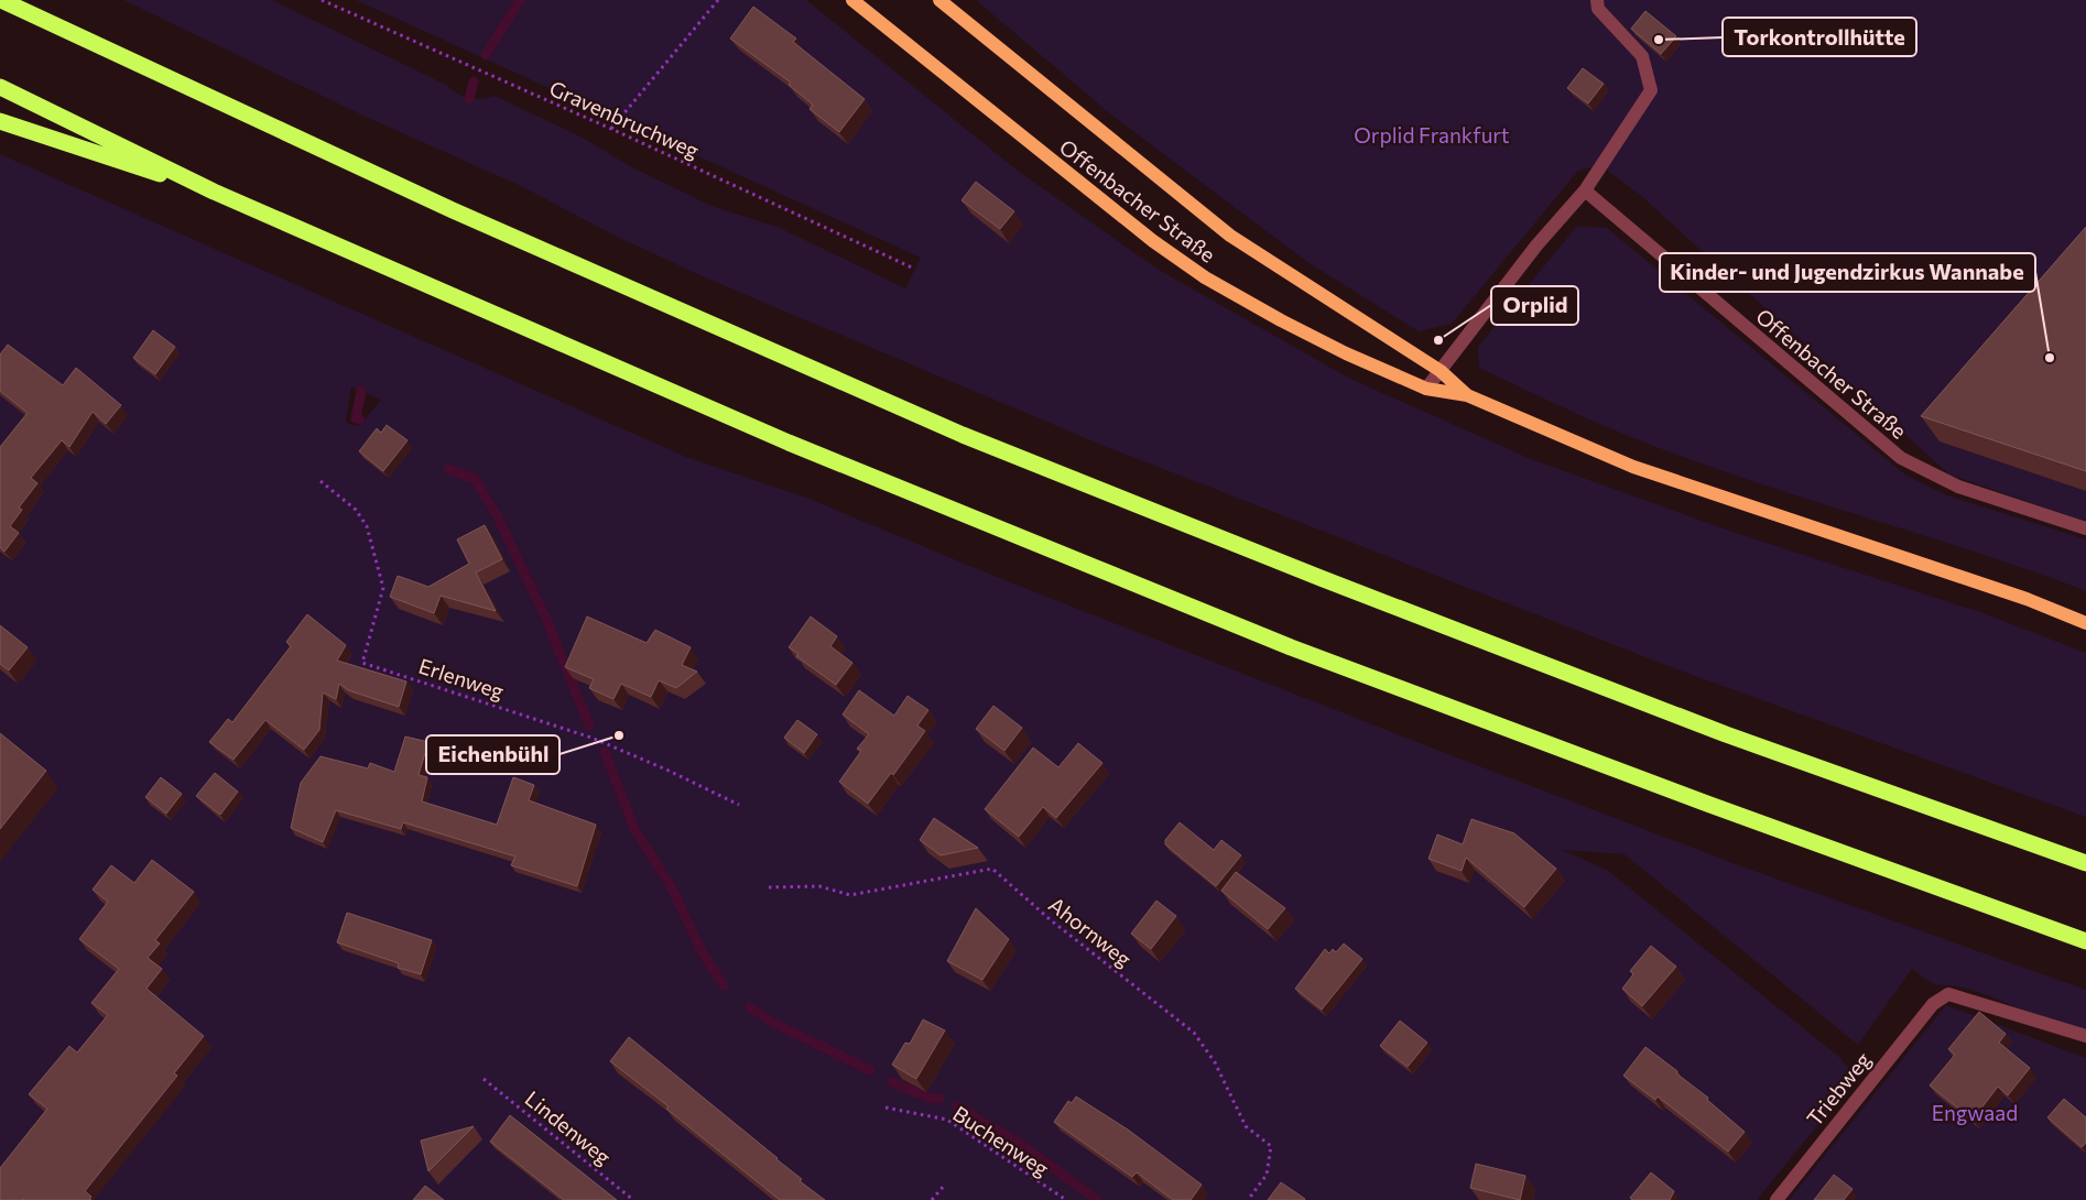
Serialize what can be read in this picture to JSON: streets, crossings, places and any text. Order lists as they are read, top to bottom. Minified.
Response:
{"streets":{"main road":["Offenbacher Straße"],"street":["Triebweg"],"path":["Gravenbruchweg","Erlenweg","Ahornweg","Lindenweg","Buchenweg"]},"parks":["Orplid Frankfurt","Engwaad"],"places":["Torkontrollhütte","Orplid","Kinder- und Jugendzirkus Wannabe","Eichenbühl"]}
